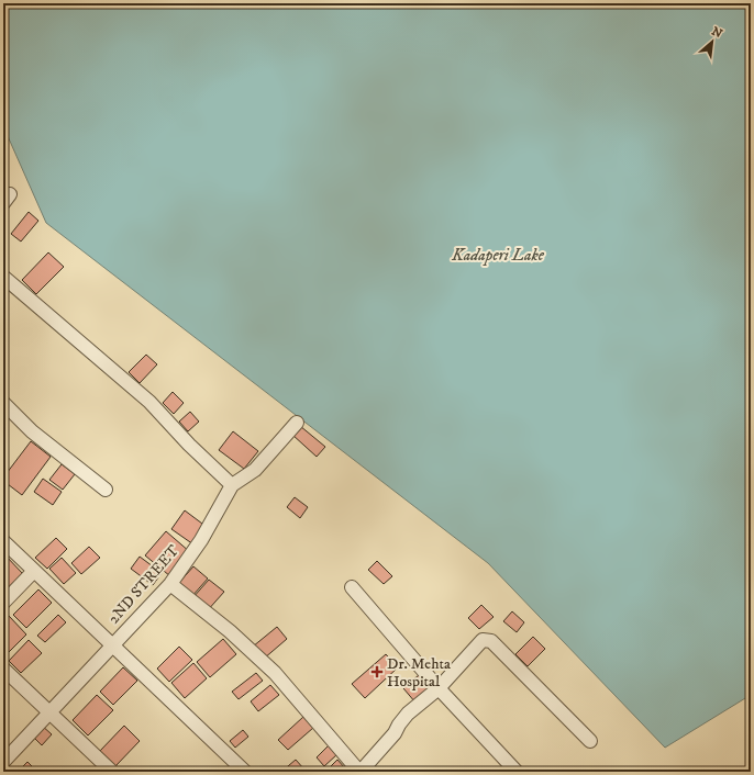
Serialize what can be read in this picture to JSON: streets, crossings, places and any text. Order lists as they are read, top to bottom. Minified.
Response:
{"streets":{"street":["2ND STREET"]},"water":["Kadaperi Lake"],"places":{"health":["Dr. Mehta Hospital"]},"north":"top right"}
